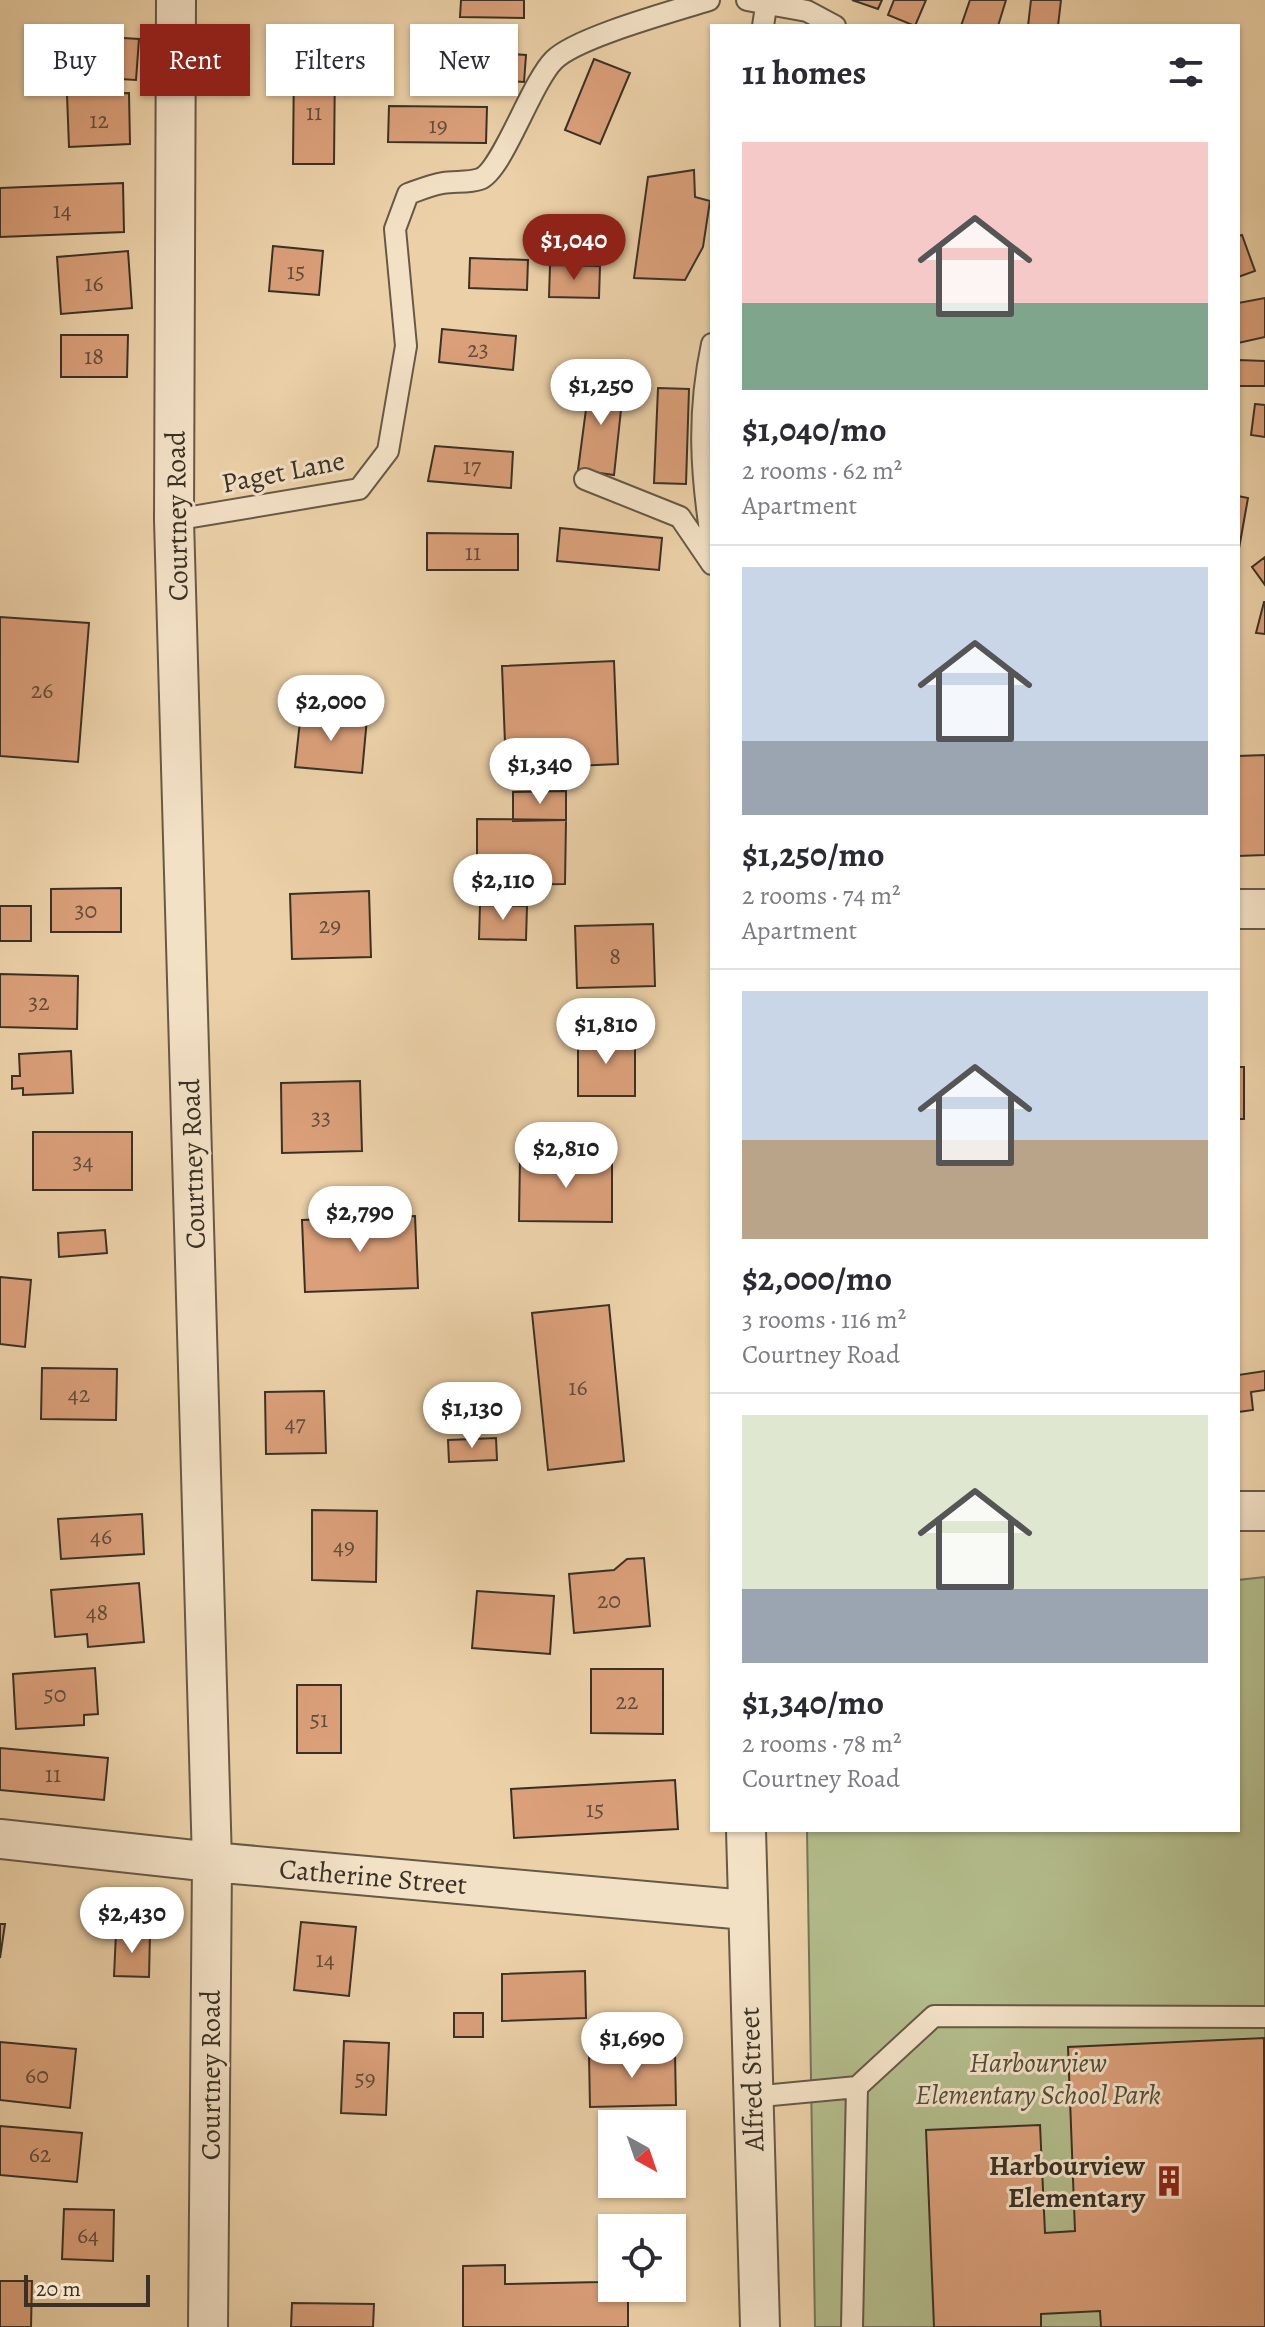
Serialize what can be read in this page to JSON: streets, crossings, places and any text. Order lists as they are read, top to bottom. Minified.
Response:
{"streets":{"street":["Courtney Road","Catherine Street","Alfred Street"],"lane":["Paget Lane"]},"crossings":[["Paget Lane","Courtney Road"],["Courtney Road","Catherine Street"],["Catherine Street","Alfred Street"]],"parks":["Harbourview Elementary School Park"],"places":{"building":["Harbourview Elementary"]},"house_numbers":["11","12","19","14","15","16","23","18","17","11","26","30","29","8","32","33","34","16","42","47","46","49","20","48","50","22","51","11","15","14","60","59","62","64"],"scale_bar":"20 m","north":"bottom right","page":{"chip":["Buy","Rent","Filters","New"],"heading":"11 homes","list":[{"name":"$1,040/mo","note":"2 rooms · 62 m² · Apartment"},{"name":"$1,250/mo","note":"2 rooms · 74 m² · Apartment"},{"name":"$2,000/mo","note":"3 rooms · 116 m² · Courtney Road"},{"name":"$1,340/mo","note":"2 rooms · 78 m² · Courtney Road"}],"price":["$1,040","$1,250","$2,000","$1,340","$2,110","$1,810","$2,810","$2,790","$1,130","$2,430","$1,690"],"scale":"20 m"}}
